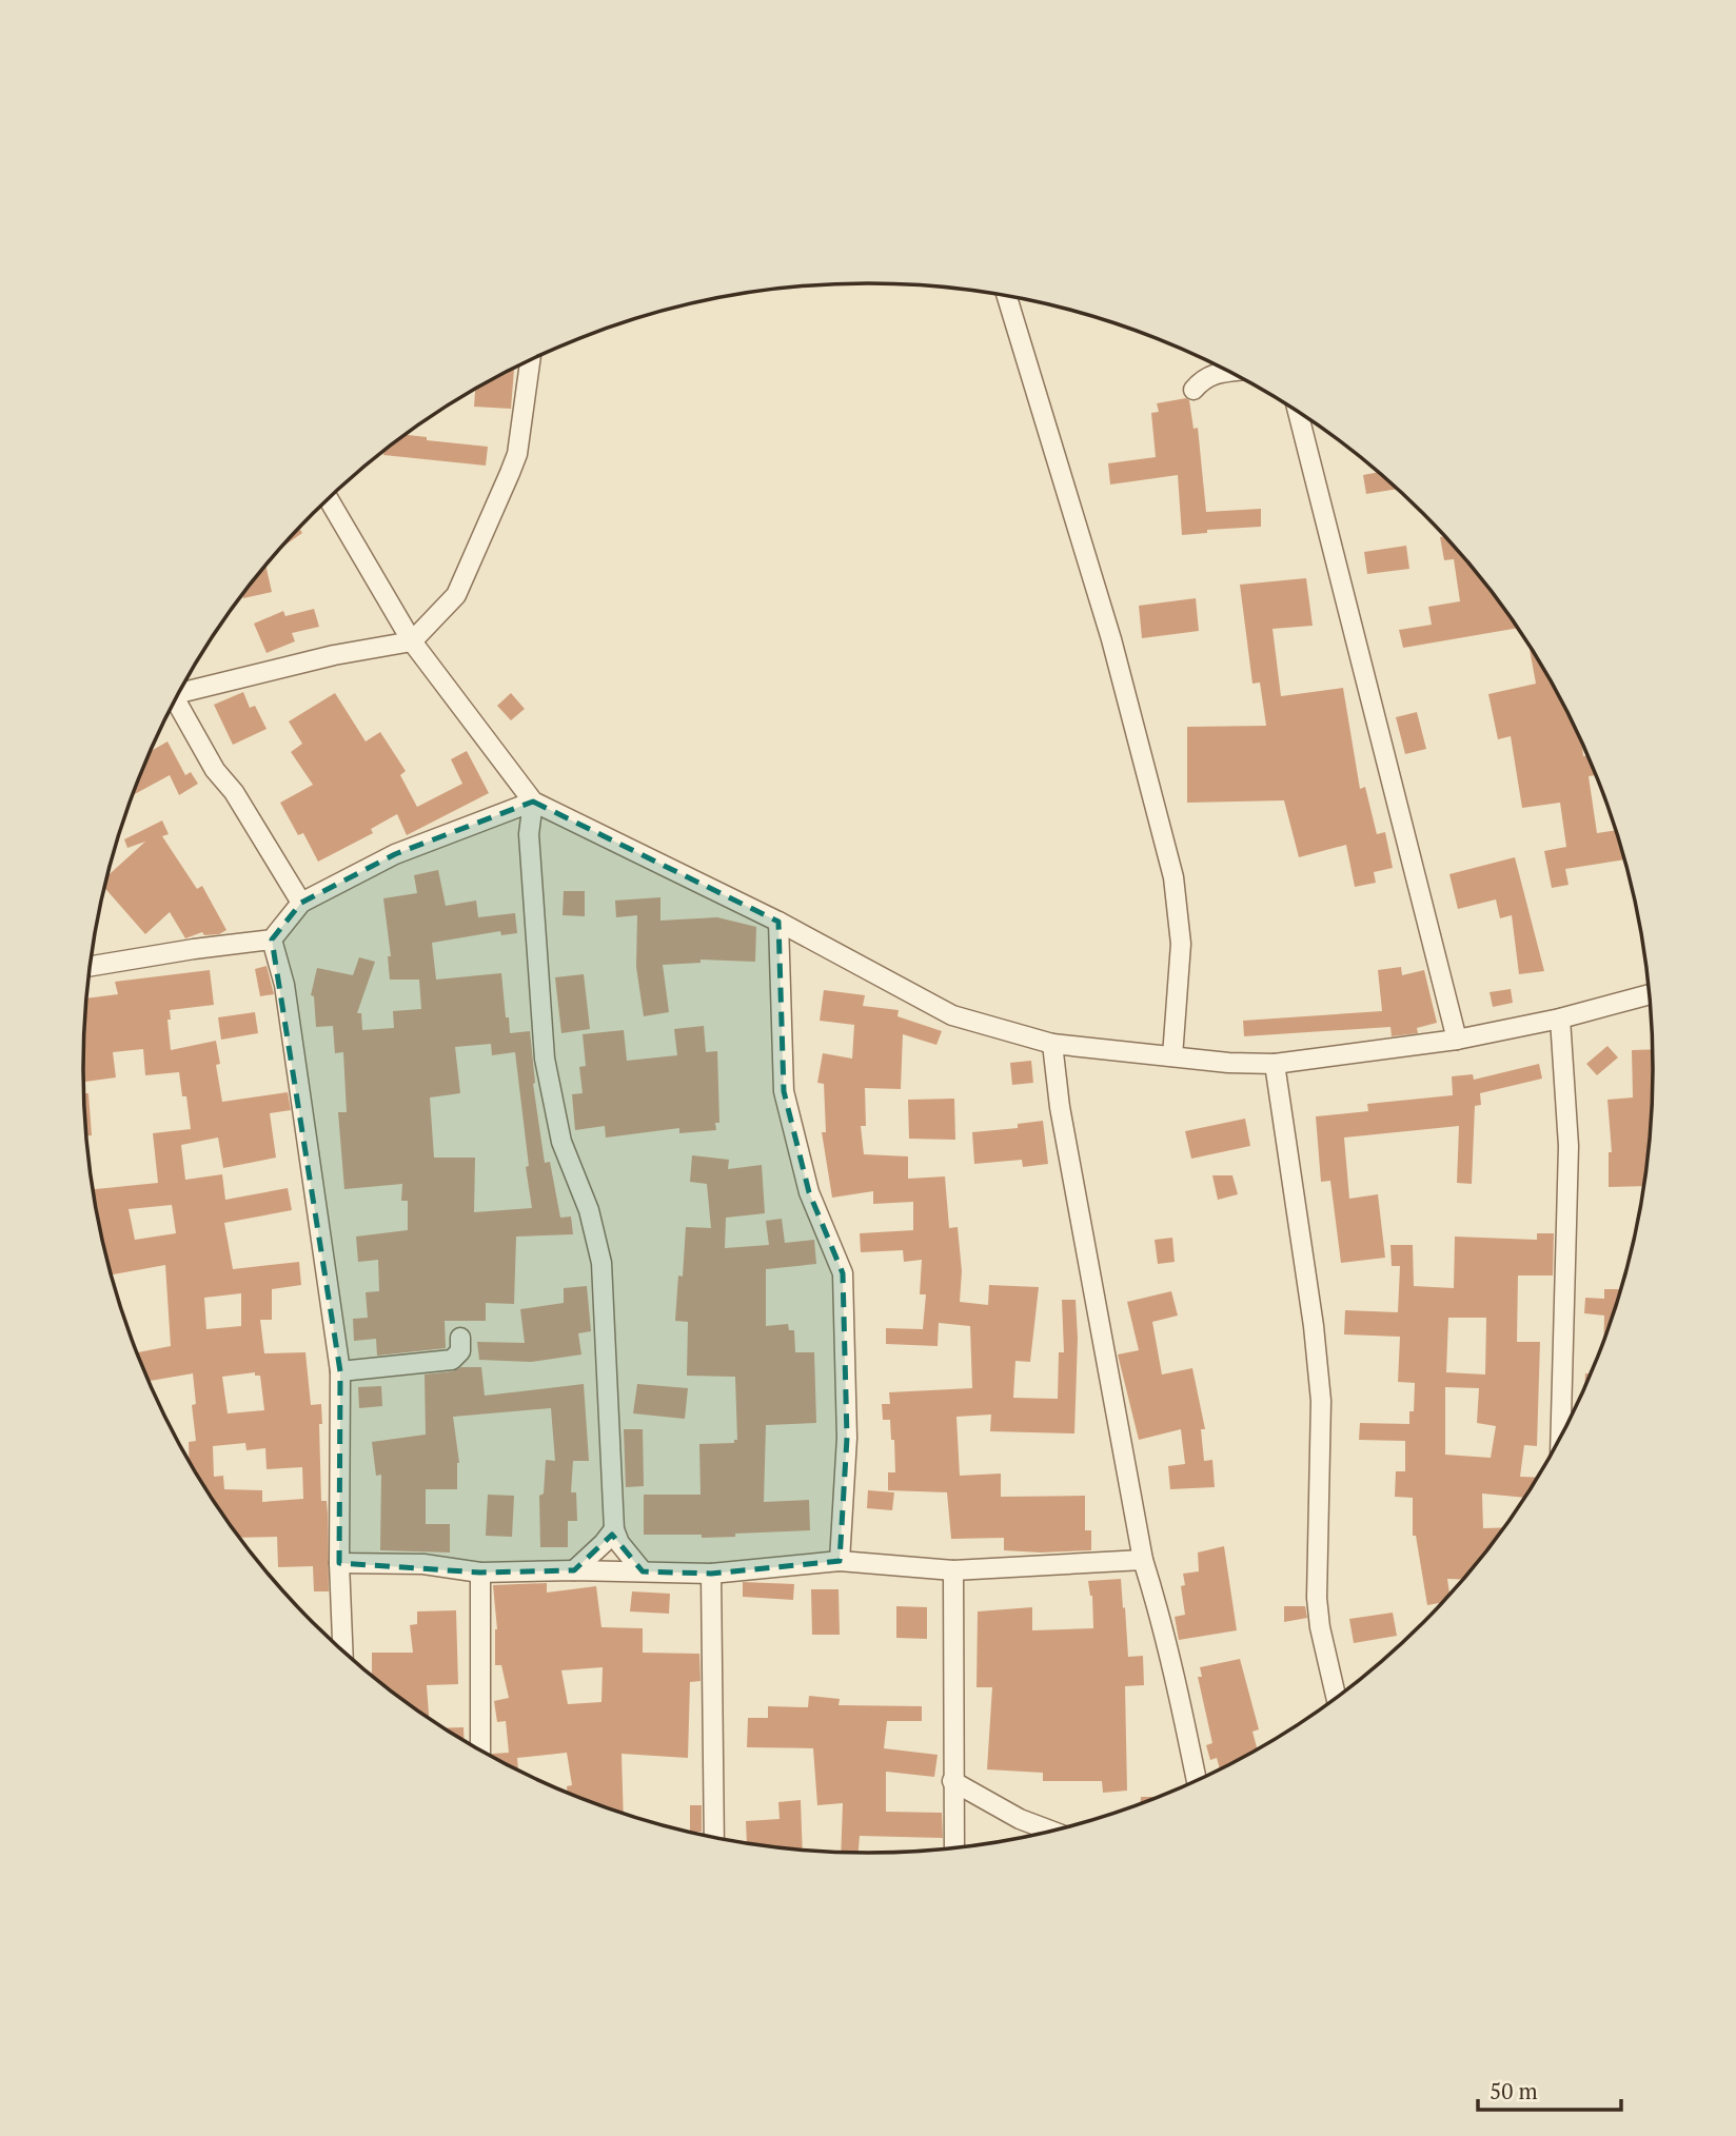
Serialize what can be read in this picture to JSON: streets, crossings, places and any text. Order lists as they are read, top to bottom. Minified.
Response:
{"scale_bar":"50 m"}
